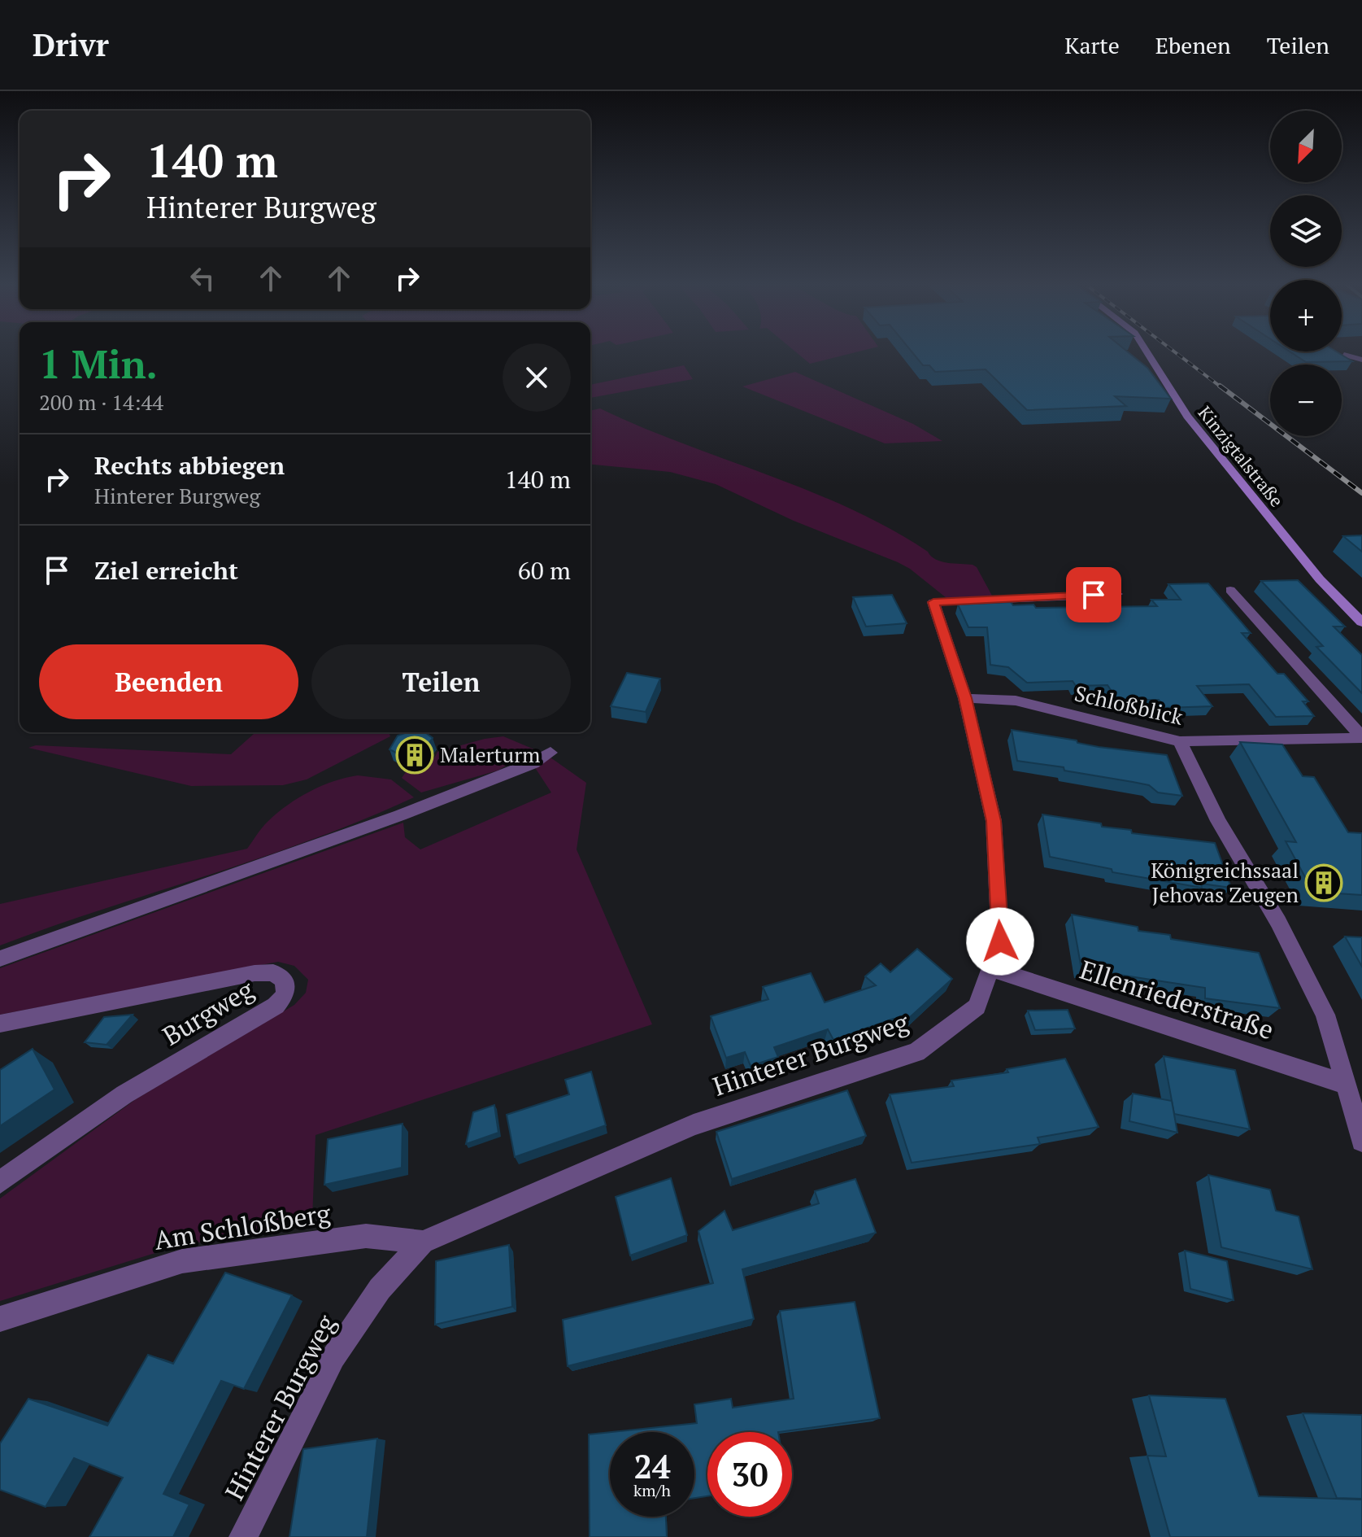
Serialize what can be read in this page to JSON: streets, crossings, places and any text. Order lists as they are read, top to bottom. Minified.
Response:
{"streets":{"main road":["Kinzigtalstraße"],"street":["Schloßblick","Ellenriederstraße","Burgweg","Hinterer Burgweg","Am Schloßberg"]},"crossings":[["Schloßblick","Hinterer Burgweg"],["Ellenriederstraße","Hinterer Burgweg"],["Hinterer Burgweg","Am Schloßberg"]],"places":{"building":["Malerturm","Königreichssaal Jehovas Zeugen"]},"north":"bottom left","page":{"header":"Drivr","nav":["Karte","Ebenen","Teilen"],"map_buttons":["+","−"],"turn":["140 m","Hinterer Burgweg"],"heading":["1 Min.","200 m · 14:44"],"list":[{"name":"Rechts abbiegen","note":"Hinterer Burgweg","value":"140 m"},{"name":"Ziel erreicht","value":"60 m"}],"buttons":["Beenden","Teilen"],"speed":"24 km/h","limit":"30"}}
